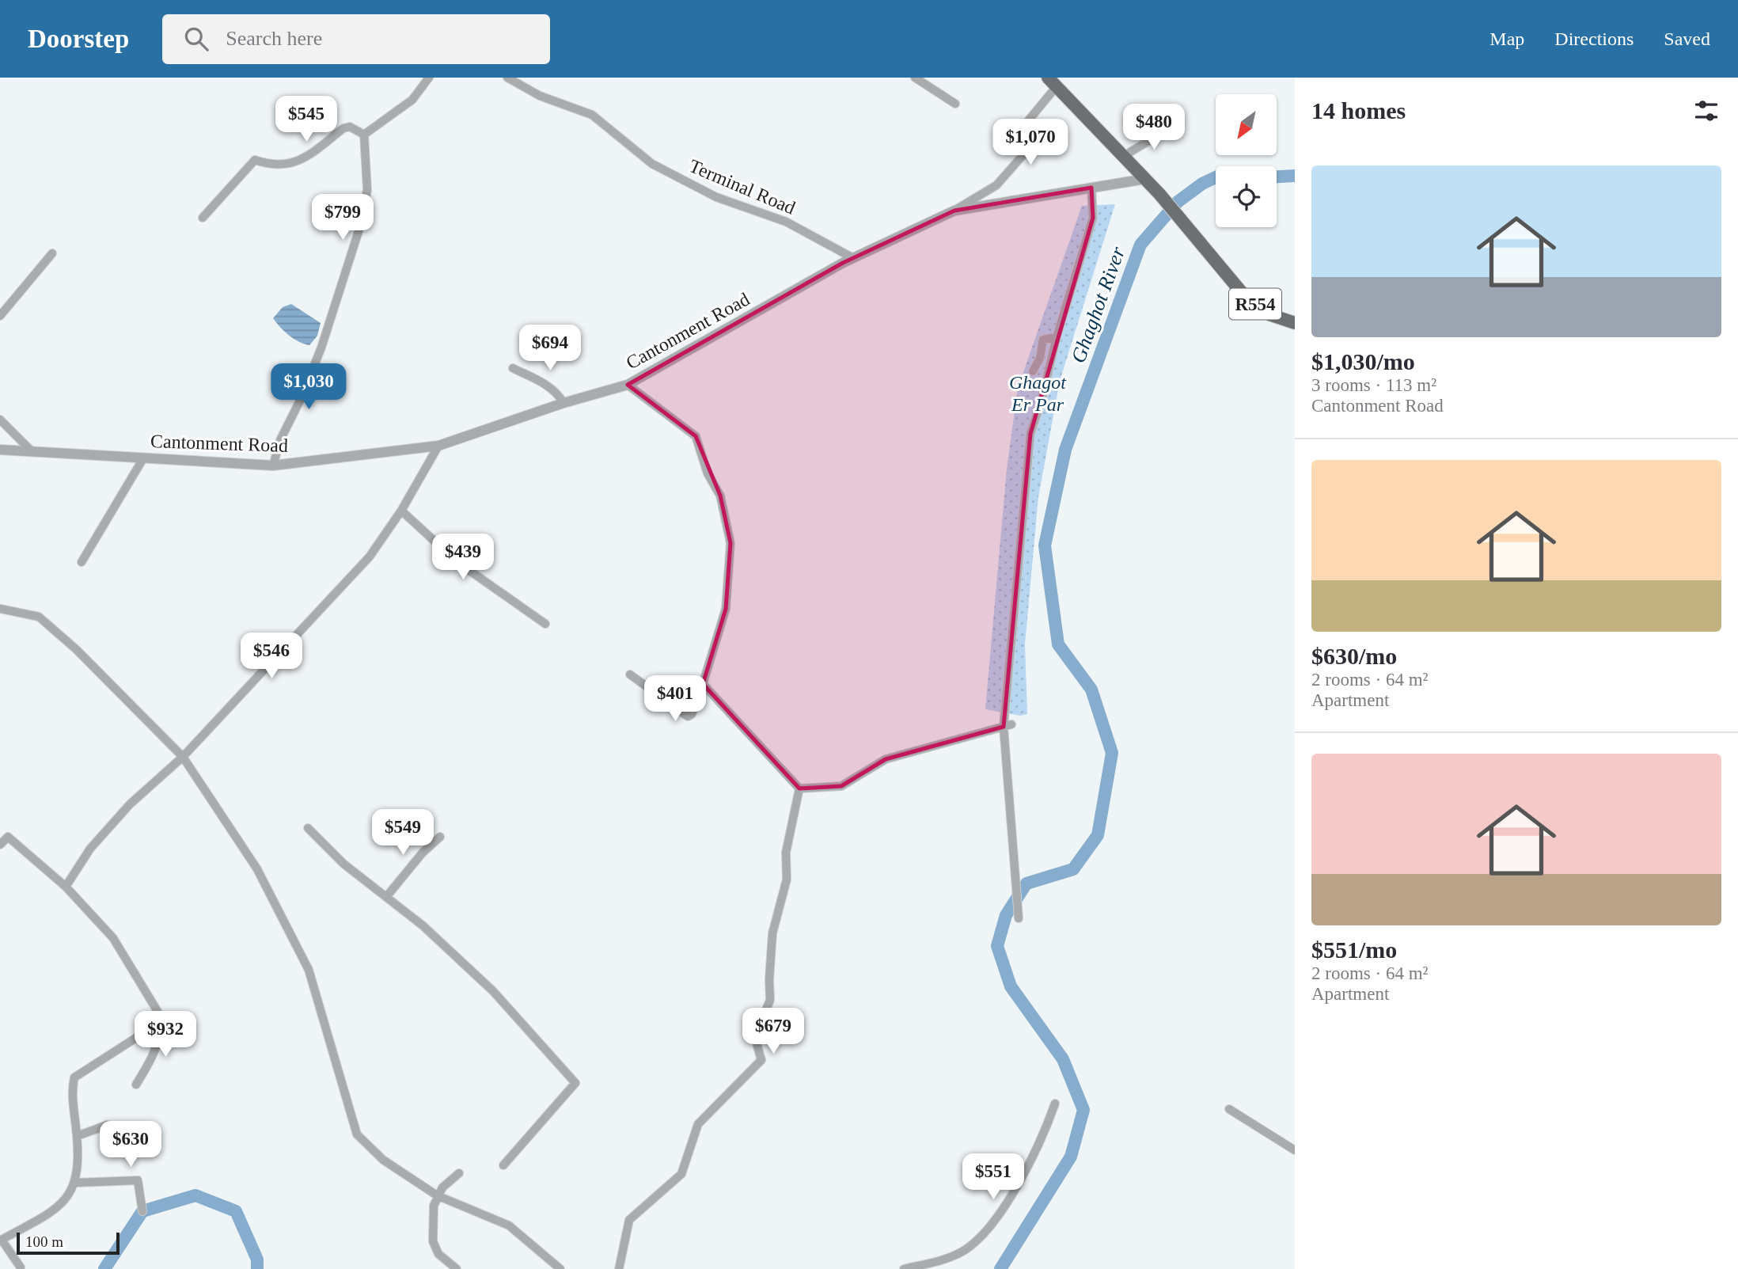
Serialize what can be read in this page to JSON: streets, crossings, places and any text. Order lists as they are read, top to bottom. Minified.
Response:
{"streets":{"main road":["R554"],"street":["Terminal Road","Cantonment Road"]},"crossings":[["Terminal Road","Cantonment Road"],["R554","Cantonment Road"]],"water":["Ghaghot River"],"parks":["Ghagot Er Par"],"scale_bar":"100 m","north":"bottom left","page":{"header":"Doorstep","search":"Search here","nav":["Map","Directions","Saved"],"heading":"14 homes","price":["$545","$480","$1,070","$799","$694","$1,030","$439","$546","$401","$549","$679","$932","$630","$551"],"list":[{"name":"$1,030/mo","note":"3 rooms · 113 m² · Cantonment Road"},{"name":"$630/mo","note":"2 rooms · 64 m² · Apartment"},{"name":"$551/mo","note":"2 rooms · 64 m² · Apartment"}],"scale":"100 m"}}
